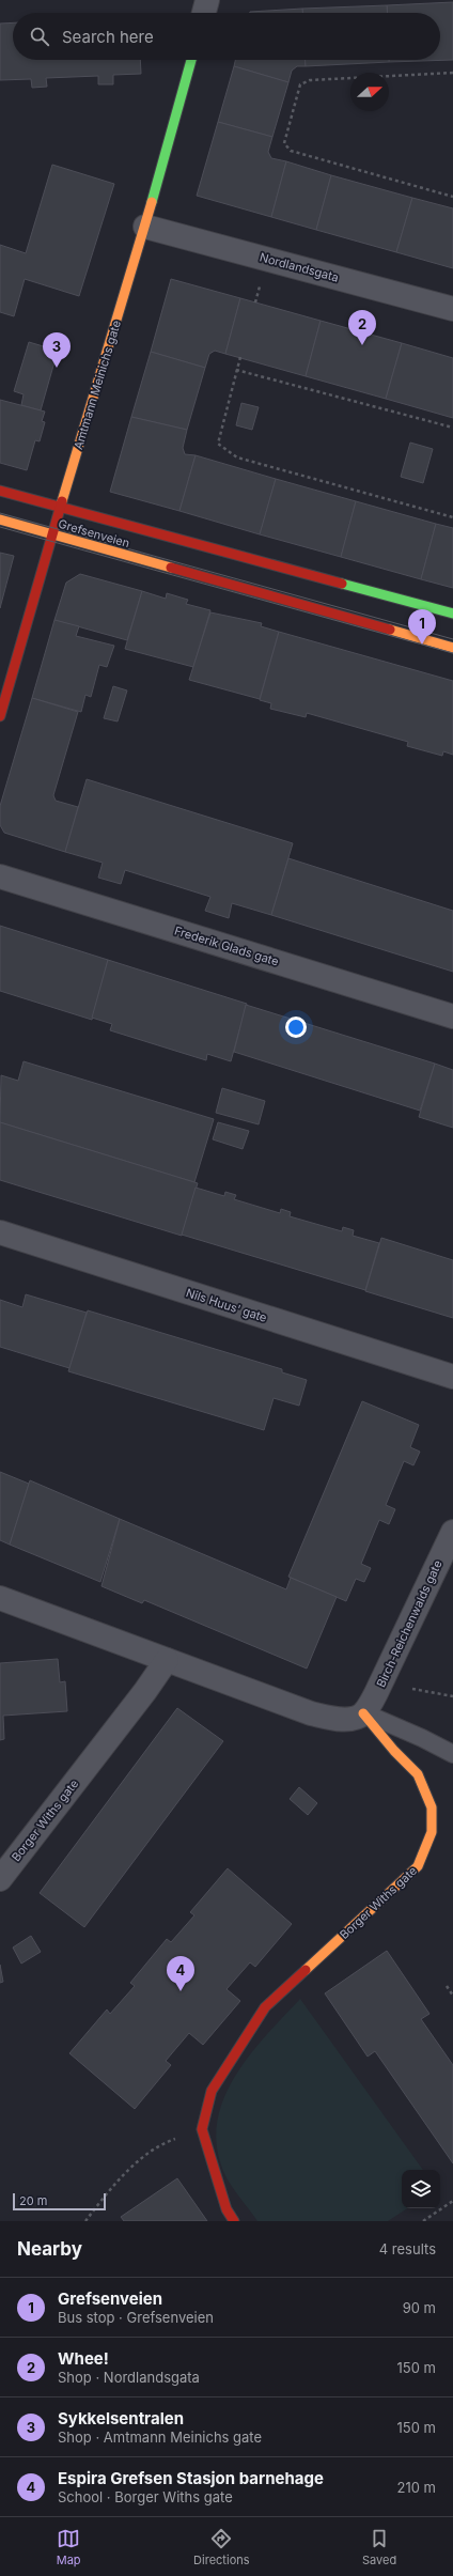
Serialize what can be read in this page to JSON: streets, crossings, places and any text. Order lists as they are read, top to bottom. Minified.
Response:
{"streets":{"street":["Nordlandsgata","Amtmann Meinichs gate","Grefsenveien","Frederik Glads gate","Nils Huus' gate","Birch-Reichenwalds gate","Borger Withs gate"]},"crossings":[["Nordlandsgata","Amtmann Meinichs gate"],["Amtmann Meinichs gate","Grefsenveien"],["Birch-Reichenwalds gate","Borger Withs gate"]],"scale_bar":"20 m","north":"right","page":{"search":"Search here","pins":["2","3","1","4"],"scale":"20 m","heading":["Nearby","4 results"],"list":[{"mark":"1","name":"Grefsenveien","note":"Bus stop · Grefsenveien","value":"90 m"},{"mark":"2","name":"Whee!","note":"Shop · Nordlandsgata","value":"150 m"},{"mark":"3","name":"Sykkelsentralen","note":"Shop · Amtmann Meinichs gate","value":"150 m"},{"mark":"4","name":"Espira Grefsen Stasjon barnehage","note":"School · Borger Withs gate","value":"210 m"}],"nav":["Map","Directions","Saved"]}}
